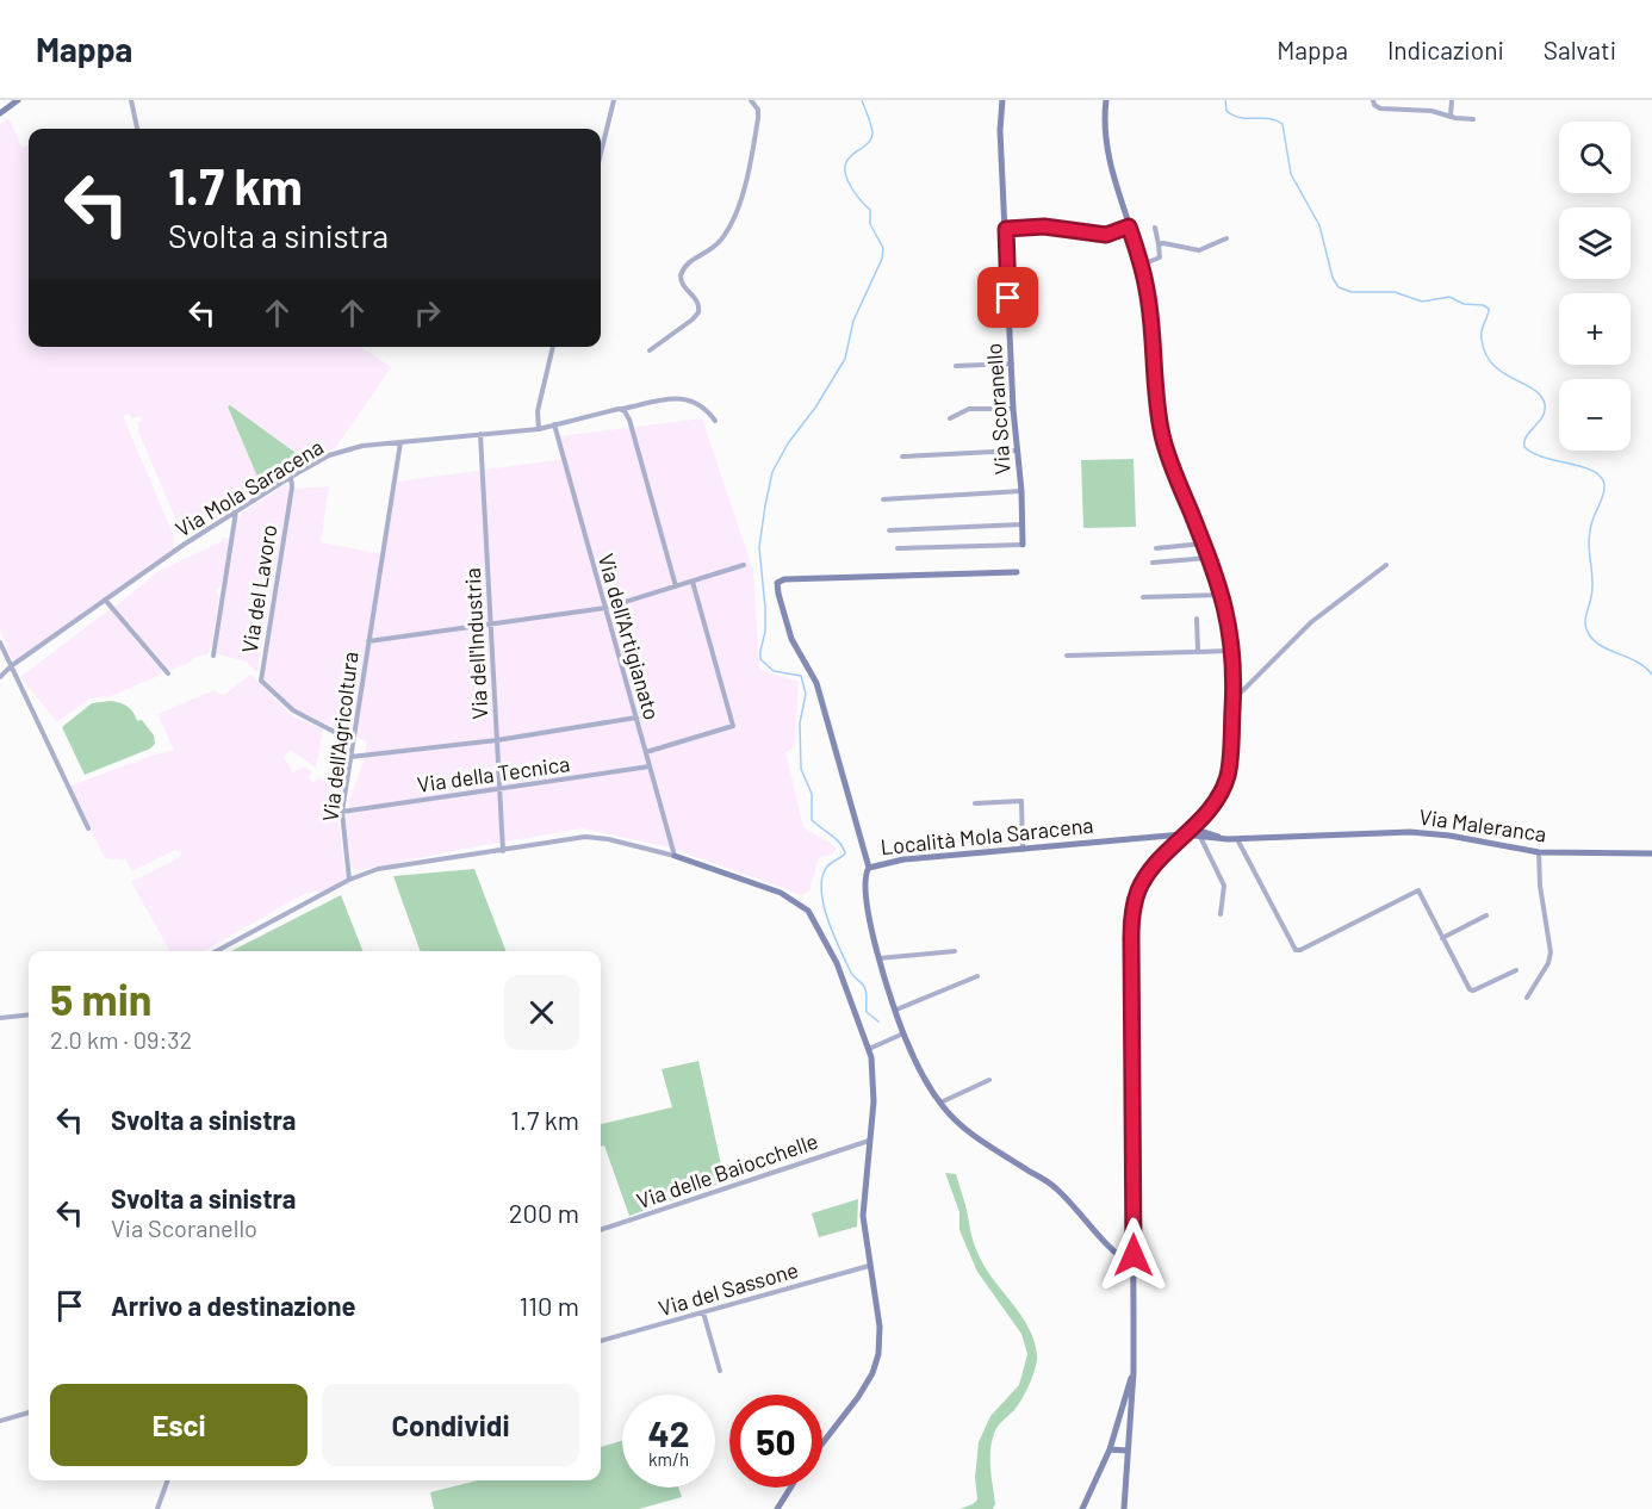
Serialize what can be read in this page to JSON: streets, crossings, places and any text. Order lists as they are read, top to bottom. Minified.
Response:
{"streets":{"street":["Via Scoranello","Via Mola Saracena","Via del Lavoro","Via dell'Artigianato","Via dell'Industria","Via dell'Agricoltura","Via della Tecnica","Via Maleranca","Località Mola Saracena","Via delle Baiocchelle","Via del Sassone"]},"crossings":[["Via Mola Saracena","Via del Lavoro"],["Via Mola Saracena","Via dell'Artigianato"],["Via Mola Saracena","Via dell'Industria"],["Via Mola Saracena","Via dell'Agricoltura"],["Via del Lavoro","Via dell'Agricoltura"],["Via dell'Artigianato","Via della Tecnica"],["Via dell'Industria","Via della Tecnica"],["Via dell'Agricoltura","Via della Tecnica"],["Via Maleranca","Località Mola Saracena"]],"page":{"header":"Mappa","nav":["Mappa","Indicazioni","Salvati"],"map_buttons":["+","−"],"turn":["1.7 km","Svolta a sinistra"],"heading":["5 min","2.0 km · 09:32"],"list":[{"name":"Svolta a sinistra","value":"1.7 km"},{"name":"Svolta a sinistra","note":"Via Scoranello","value":"200 m"},{"name":"Arrivo a destinazione","value":"110 m"}],"buttons":["Esci","Condividi"],"speed":"42 km/h","limit":"50"}}
